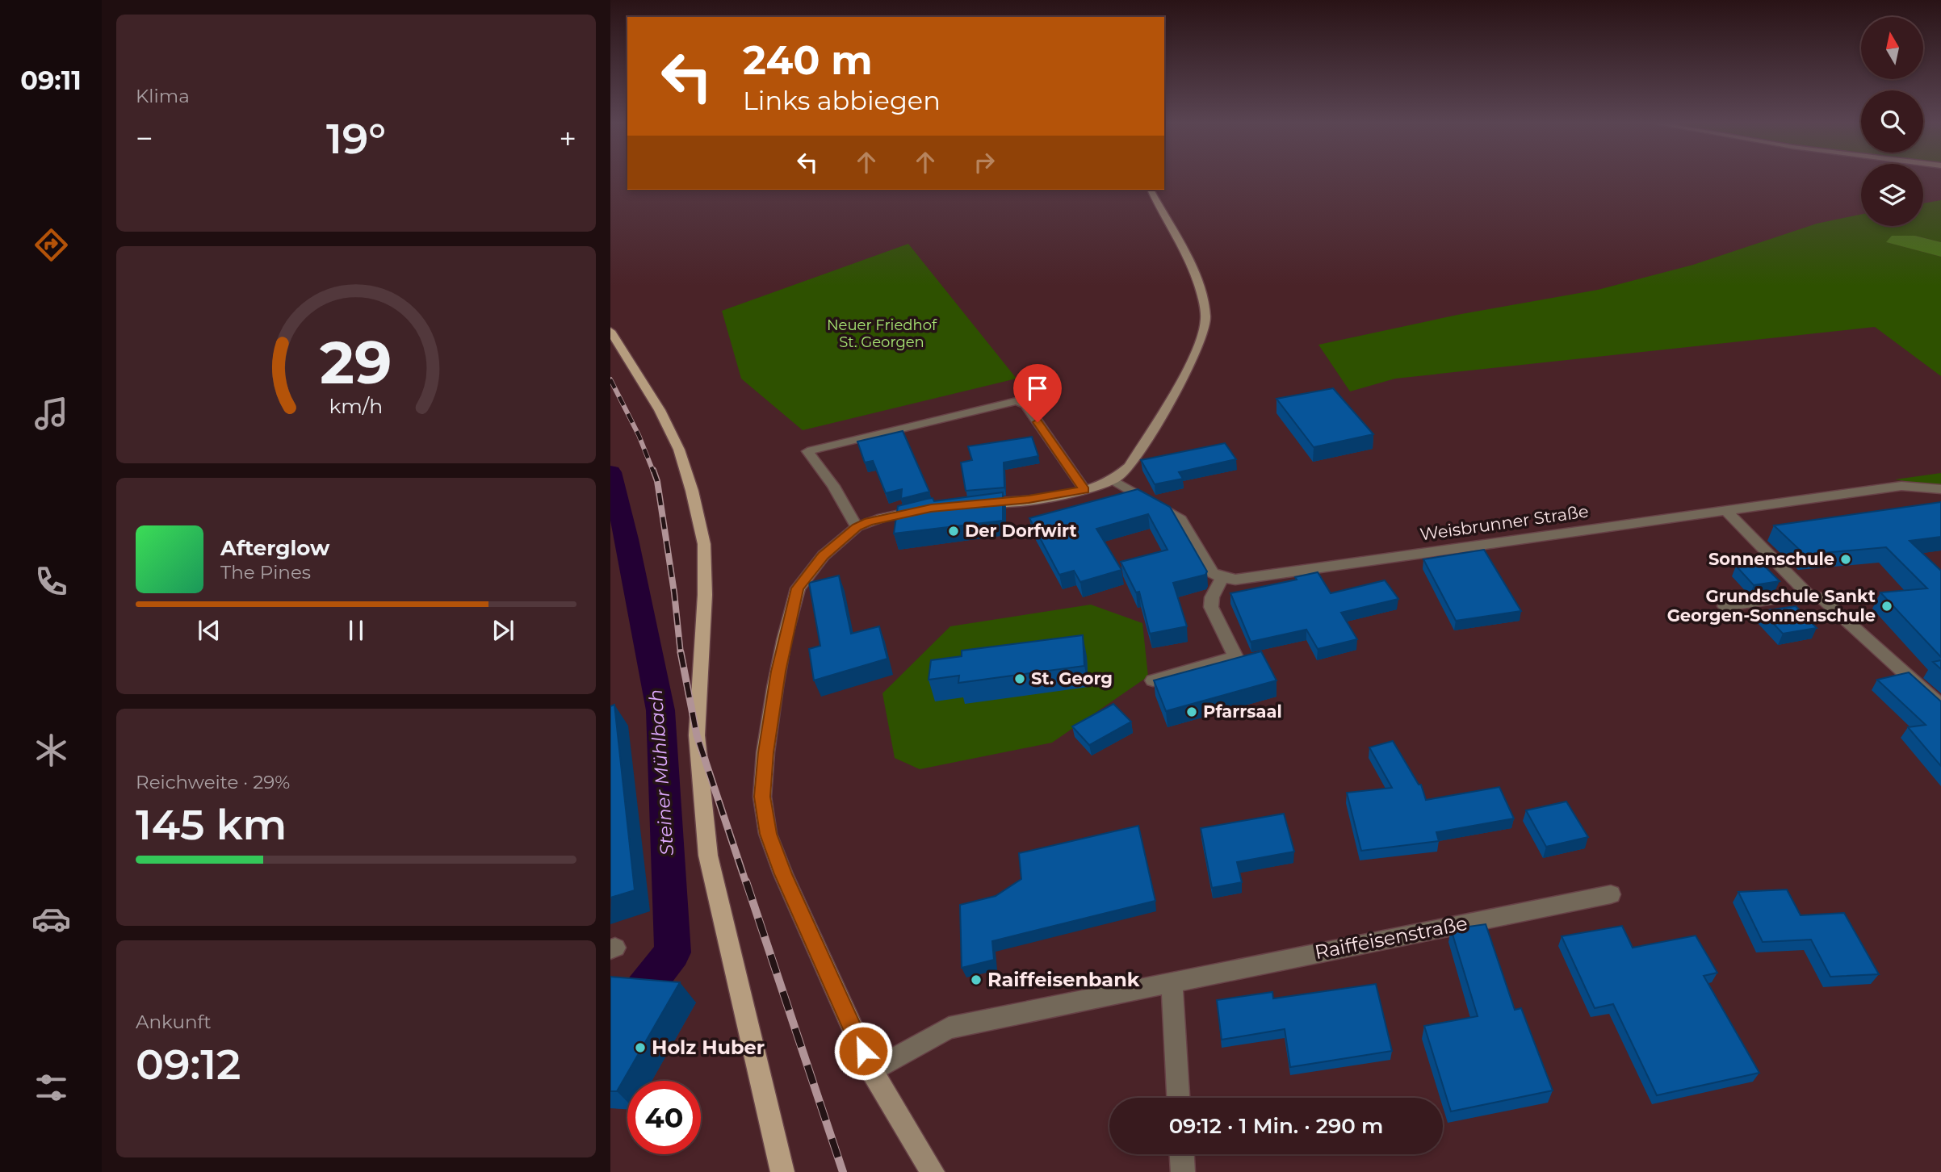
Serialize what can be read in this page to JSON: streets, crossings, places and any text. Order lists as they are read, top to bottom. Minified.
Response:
{"streets":{"street":["Weisbrunner Straße","Raiffeisenstraße"]},"water":["Steiner Mühlbach"],"parks":["Neuer Friedhof St. Georgen"],"places":["Der Dorfwirt","Sonnenschule","Grundschule Sankt Georgen-Sonnenschule","St. Georg","Pfarrsaal","Raiffeisenbank","Holz Huber"],"north":"top","page":{"tabs":"09:11","tile":["Klima",["Reichweite · 29%","145 km"],["Ankunft","09:12"]],"turn":["240 m","Links abbiegen"],"heat":["−","19°","+"],"song":["Afterglow","The Pines"],"limit":"40","trip":"09:12 · 1 Min. · 290 m","gauge":["29","km/h"]}}
